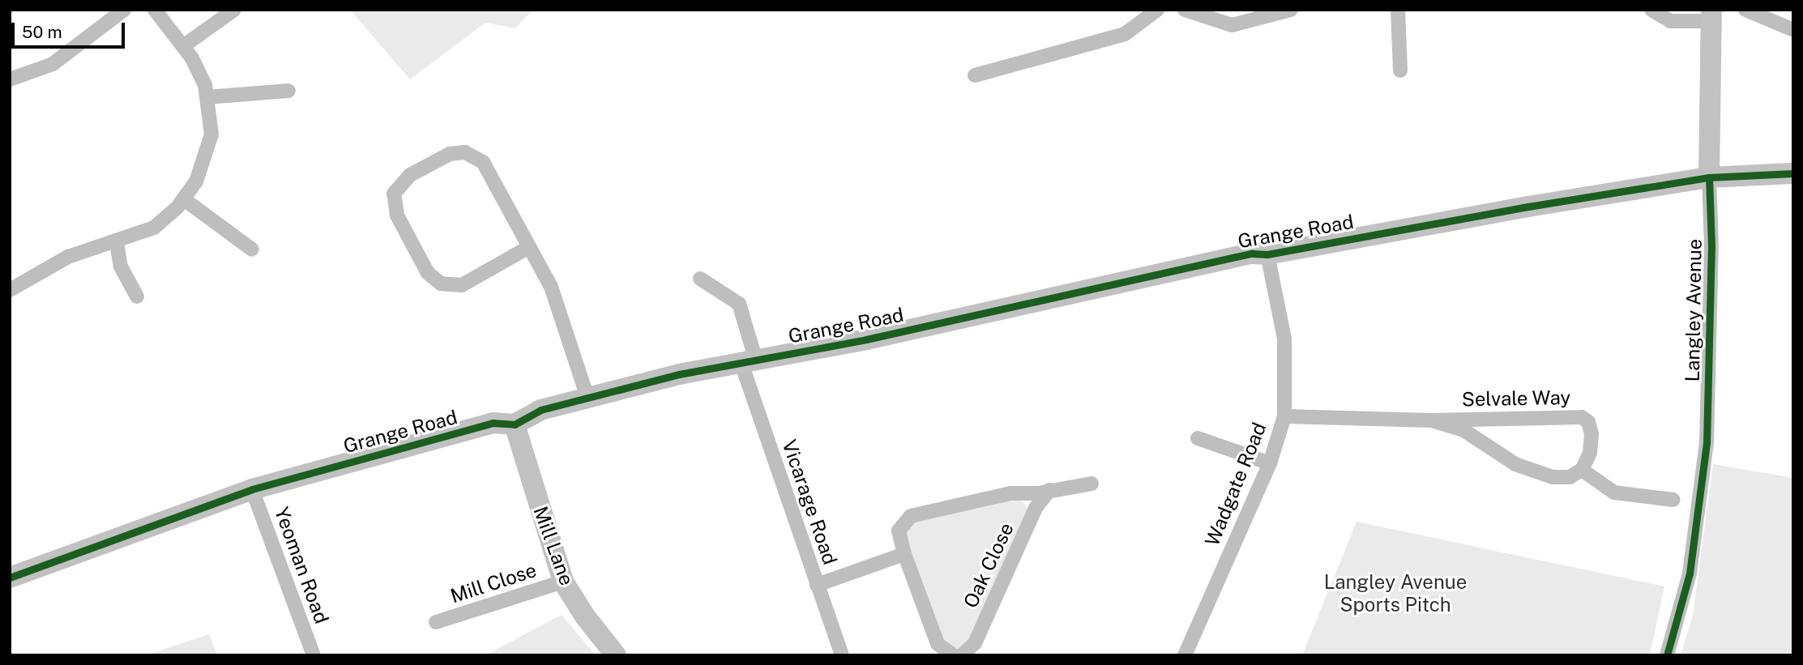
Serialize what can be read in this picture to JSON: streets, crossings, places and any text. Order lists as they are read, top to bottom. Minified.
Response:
{"streets":{"street":["Grange Road","Langley Avenue","Selvale Way","Wadgate Road","Vicarage Road","Mill Lane","Yeoman Road","Oak Close","Mill Close"]},"crossings":[["Grange Road","Langley Avenue"],["Grange Road","Wadgate Road"],["Grange Road","Vicarage Road"],["Grange Road","Mill Lane"],["Grange Road","Yeoman Road"],["Selvale Way","Wadgate Road"],["Mill Lane","Mill Close"]],"parks":["Langley Avenue Sports Pitch"],"scale_bar":"50 m"}
